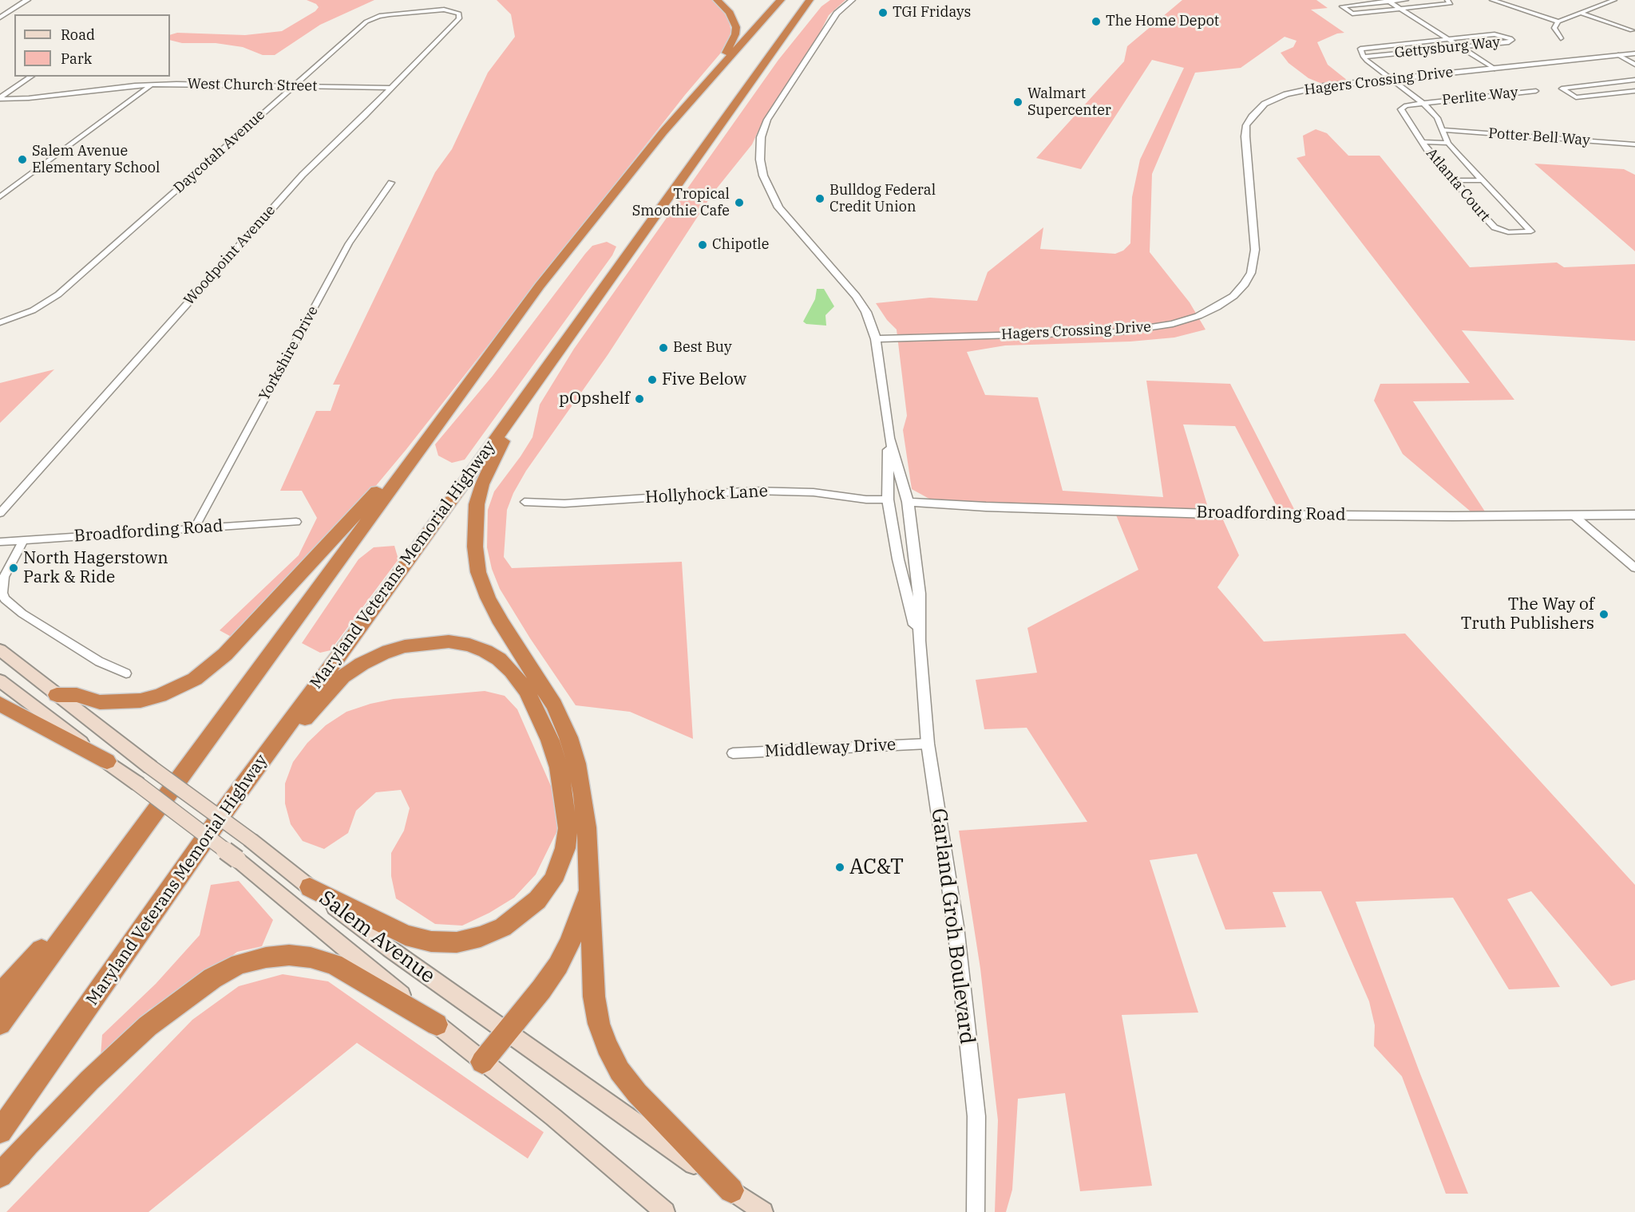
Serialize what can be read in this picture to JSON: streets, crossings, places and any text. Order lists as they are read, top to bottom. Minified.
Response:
{"streets":{"highway":["Maryland Veterans Memorial Highway"],"main road":["Salem Avenue"],"street":["Gettysburg Way","Hagers Crossing Drive","West Church Street","Perlite Way","Potter Bell Way","Daycotah Avenue","Atlanta Court","Woodpoint Avenue","Yorkshire Drive","Hollyhock Lane","Broadfording Road","Middleway Drive","Garland Groh Boulevard"]},"crossings":[["Gettysburg Way","Hagers Crossing Drive"],["Gettysburg Way","Atlanta Court"],["Hagers Crossing Drive","Atlanta Court"],["Hagers Crossing Drive","Garland Groh Boulevard"],["West Church Street","Daycotah Avenue"],["West Church Street","Woodpoint Avenue"],["Perlite Way","Atlanta Court"],["Potter Bell Way","Atlanta Court"],["Daycotah Avenue","Woodpoint Avenue"],["Yorkshire Drive","Broadfording Road"],["Hollyhock Lane","Garland Groh Boulevard"],["Broadfording Road","Garland Groh Boulevard"],["Middleway Drive","Garland Groh Boulevard"]],"places":["TGI Fridays","The Home Depot","Walmart Supercenter","Salem Avenue Elementary School","Bulldog Federal Credit Union","Tropical Smoothie Cafe","Chipotle","Best Buy","Five Below","pOpshelf","North Hagerstown Park & Ride","The Way of Truth Publishers","AC&T"],"legend":["Road","Park"]}
